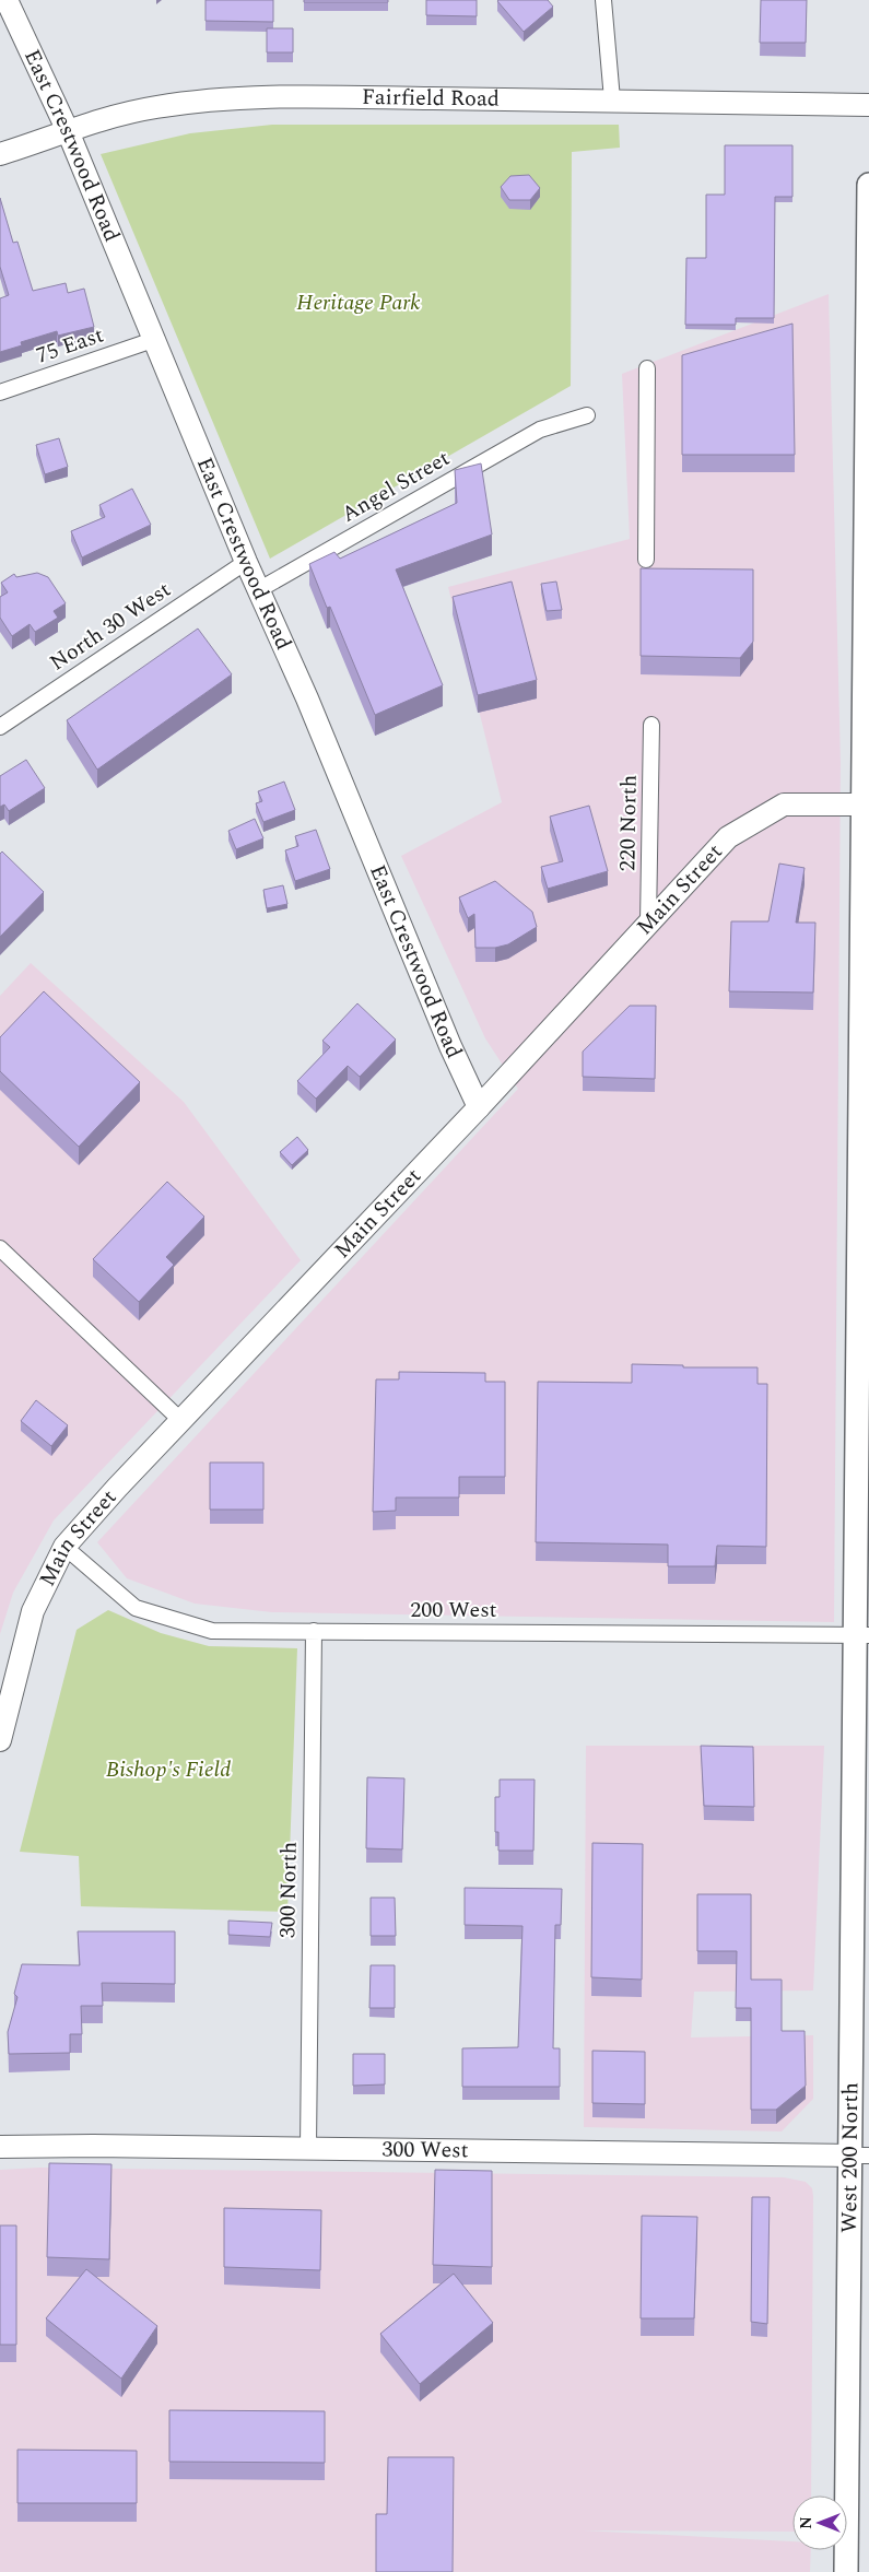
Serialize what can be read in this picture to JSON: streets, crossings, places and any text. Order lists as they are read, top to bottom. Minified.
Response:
{"streets":{"main road":["West 200 North"],"street":["Fairfield Road","East Crestwood Road","75 East","Angel Street","North 30 West","220 North","Main Street","200 West","300 North","300 West"]},"crossings":[["Fairfield Road","East Crestwood Road"],["East Crestwood Road","75 East"],["East Crestwood Road","Angel Street"],["East Crestwood Road","North 30 West"],["East Crestwood Road","Main Street"],["220 North","Main Street"],["Main Street","200 West"],["Main Street","West 200 North"],["200 West","300 North"],["200 West","West 200 North"],["300 North","300 West"],["300 West","West 200 North"]],"parks":["Heritage Park","Bishop's Field"],"north":"left"}
